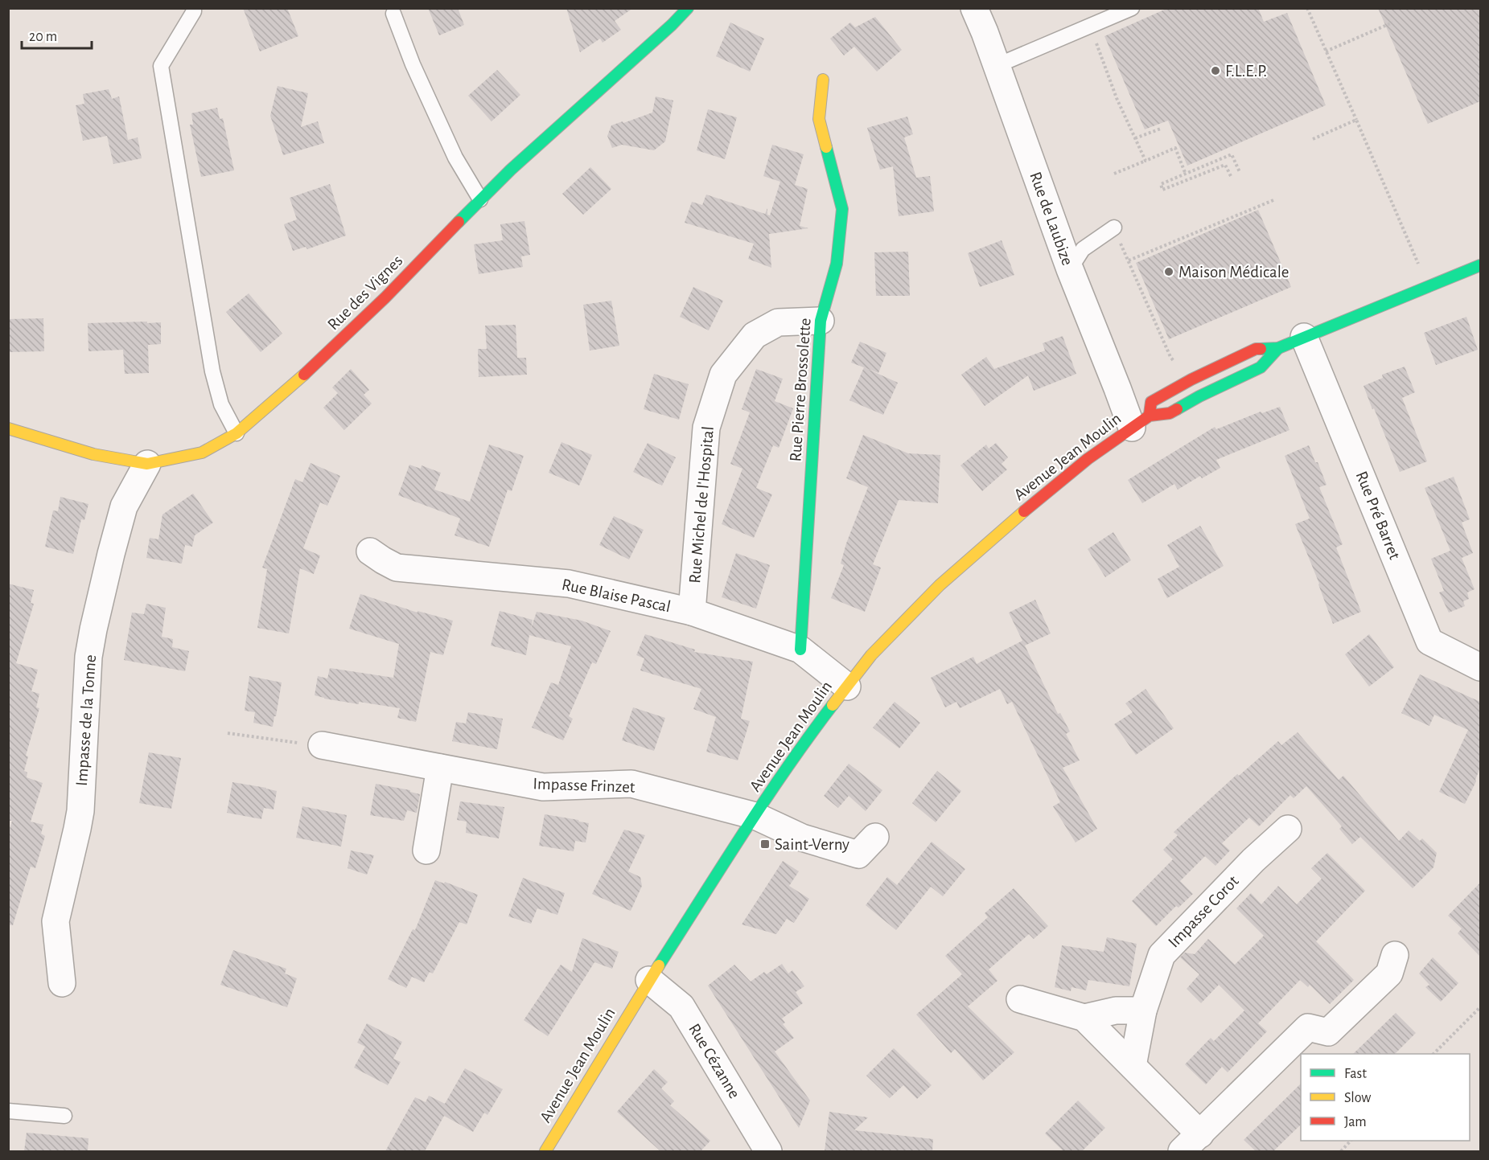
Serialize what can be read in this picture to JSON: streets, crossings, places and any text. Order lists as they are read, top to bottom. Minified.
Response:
{"streets":{"main road":["Rue des Vignes","Rue Pierre Brossolette","Avenue Jean Moulin"],"street":["Rue de Laubize","Rue Michel de l'Hospital","Rue Pré Barret","Rue Blaise Pascal","Impasse de la Tonne","Impasse Frinzet","Impasse Corot","Rue Cézanne"]},"crossings":[["Rue de Laubize","Avenue Jean Moulin"],["Rue des Vignes","Impasse de la Tonne"],["Rue Pierre Brossolette","Rue Michel de l'Hospital"],["Rue Pierre Brossolette","Rue Blaise Pascal"],["Avenue Jean Moulin","Rue Pré Barret"],["Avenue Jean Moulin","Rue Blaise Pascal"],["Avenue Jean Moulin","Impasse Frinzet"],["Avenue Jean Moulin","Rue Cézanne"],["Rue Michel de l'Hospital","Rue Blaise Pascal"]],"places":{"other":["F.L.E.P.","Maison Médicale"],"transit":["Saint-Verny"]},"legend":["Fast","Slow","Jam"],"scale_bar":"20 m"}
